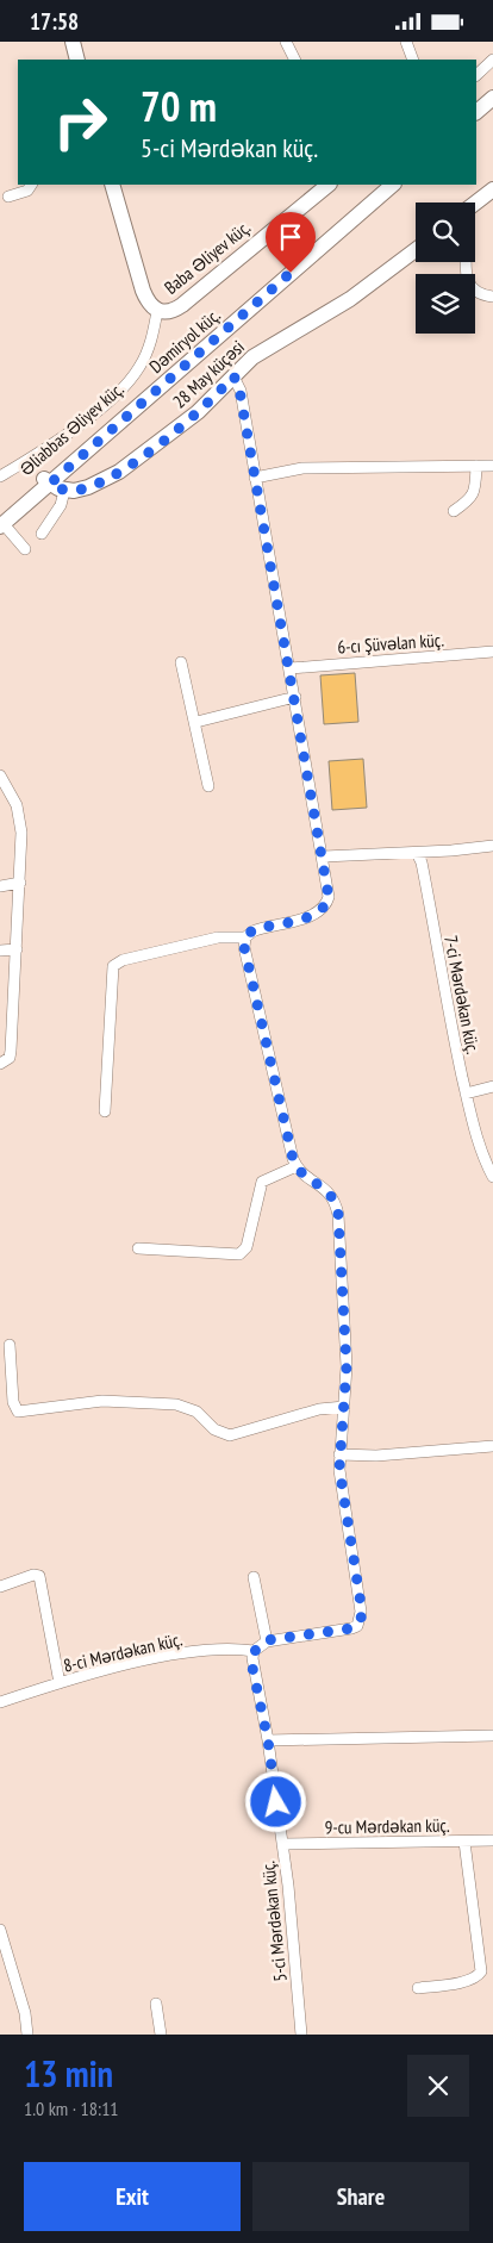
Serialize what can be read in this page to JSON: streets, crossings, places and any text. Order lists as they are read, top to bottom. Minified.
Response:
{"streets":{"main road":["Baba Əliyev küç.","Dəmiryol küç.","28 May küçəsi","Əliabbas Əliyev küç."],"street":["6-cı Şüvəlan küç.","7-ci Mərdəkan küç.","8-ci Mərdəkan küç.","9-cu Mərdəkan küç.","5-ci Mərdəkan küç."]},"crossings":[["Baba Əliyev küç.","Dəmiryol küç."],["Dəmiryol küç.","Əliabbas Əliyev küç."],["8-ci Mərdəkan küç.","5-ci Mərdəkan küç."],["9-cu Mərdəkan küç.","5-ci Mərdəkan küç."]],"page":{"status":"17:58","turn":["70 m","5-ci Mərdəkan küç."],"heading":["13 min","1.0 km · 18:11"],"buttons":["Exit","Share"]}}
